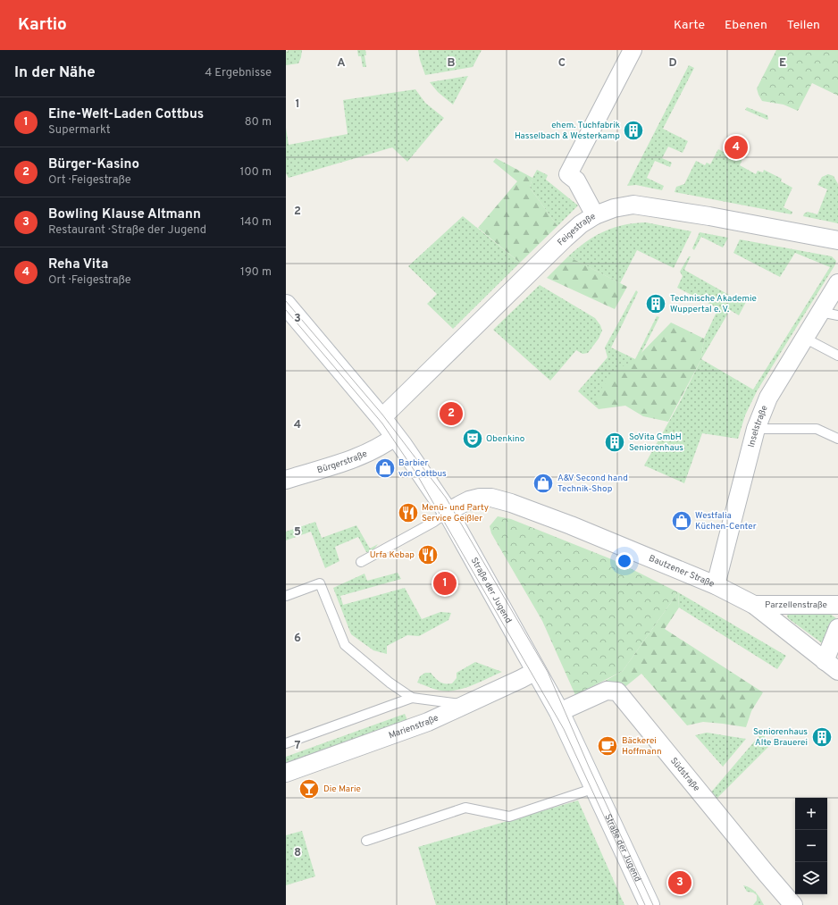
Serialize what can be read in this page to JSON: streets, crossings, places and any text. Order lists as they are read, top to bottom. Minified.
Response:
{"streets":{"main road":["Straße der Jugend"],"street":["Feigestraße","Inselstraße","Bürgerstraße","Bautzener Straße","Parzellenstraße","Marienstraße","Südstraße"]},"crossings":[["Feigestraße","Straße der Jugend"],["Inselstraße","Bautzener Straße"],["Bürgerstraße","Straße der Jugend"],["Bautzener Straße","Straße der Jugend"],["Bautzener Straße","Parzellenstraße"],["Straße der Jugend","Marienstraße"],["Straße der Jugend","Südstraße"]],"places":{"building":["ehem. Tuchfabrik Hasselbach & Westerkamp","Technische Akademie Wuppertal e. V.","SoVita GmbH Seniorenhaus","Seniorenhaus Alte Brauerei"],"theatre":["Obenkino"],"shop":["Barbier von Cottbus","A&V Second hand Technik-Shop","Westfalia Küchen-Center"],"restaurant":["Menü- und Party Service Geißler","Urfa Kebap"],"cafe":["Bäckerei Hoffmann"],"bar":["Die Marie"]},"page":{"header":"Kartio","nav":["Karte","Ebenen","Teilen"],"heading":["In der Nähe","4 Ergebnisse"],"list":[{"mark":"1","name":"Eine-Welt-Laden Cottbus","note":"Supermarkt","value":"80 m"},{"mark":"2","name":"Bürger-Kasino","note":"Ort · Feigestraße","value":"100 m"},{"mark":"3","name":"Bowling Klause Altmann","note":"Restaurant · Straße der Jugend","value":"140 m"},{"mark":"4","name":"Reha Vita","note":"Ort · Feigestraße","value":"190 m"}],"pins":["4","2","1","3"],"map_buttons":["+","−"]},"grid":{"columns":["A","B","C","D","E"],"rows":["1","2","3","4","5","6","7","8"]}}
